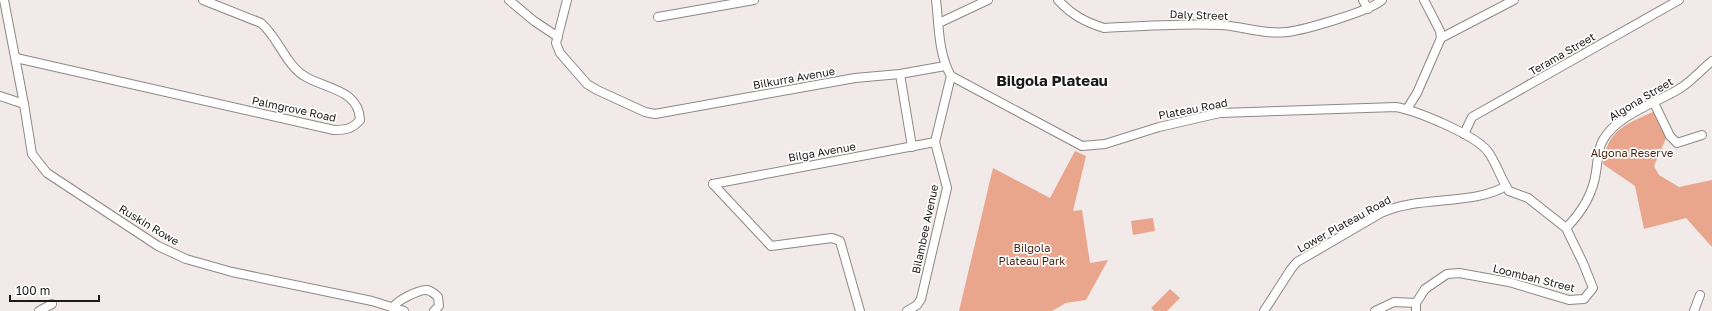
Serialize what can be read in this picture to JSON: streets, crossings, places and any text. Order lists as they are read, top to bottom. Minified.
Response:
{"streets":{"street":["Daly Street","Terama Street","Bilkurra Avenue","Algona Street","Palmgrove Road","Plateau Road","Bilga Avenue","Lower Plateau Road","Ruskin Rowe","Bilambee Avenue","Loombah Street"]},"crossings":[["Terama Street","Plateau Road"],["Bilkurra Avenue","Plateau Road"],["Algona Street","Loombah Street"],["Palmgrove Road","Ruskin Rowe"],["Plateau Road","Lower Plateau Road"],["Plateau Road","Bilambee Avenue"],["Plateau Road","Loombah Street"],["Bilga Avenue","Bilambee Avenue"],["Lower Plateau Road","Loombah Street"]],"districts":["Bilgola Plateau"],"parks":["Algona Reserve","Bilgola Plateau Park"],"scale_bar":"100 m"}
